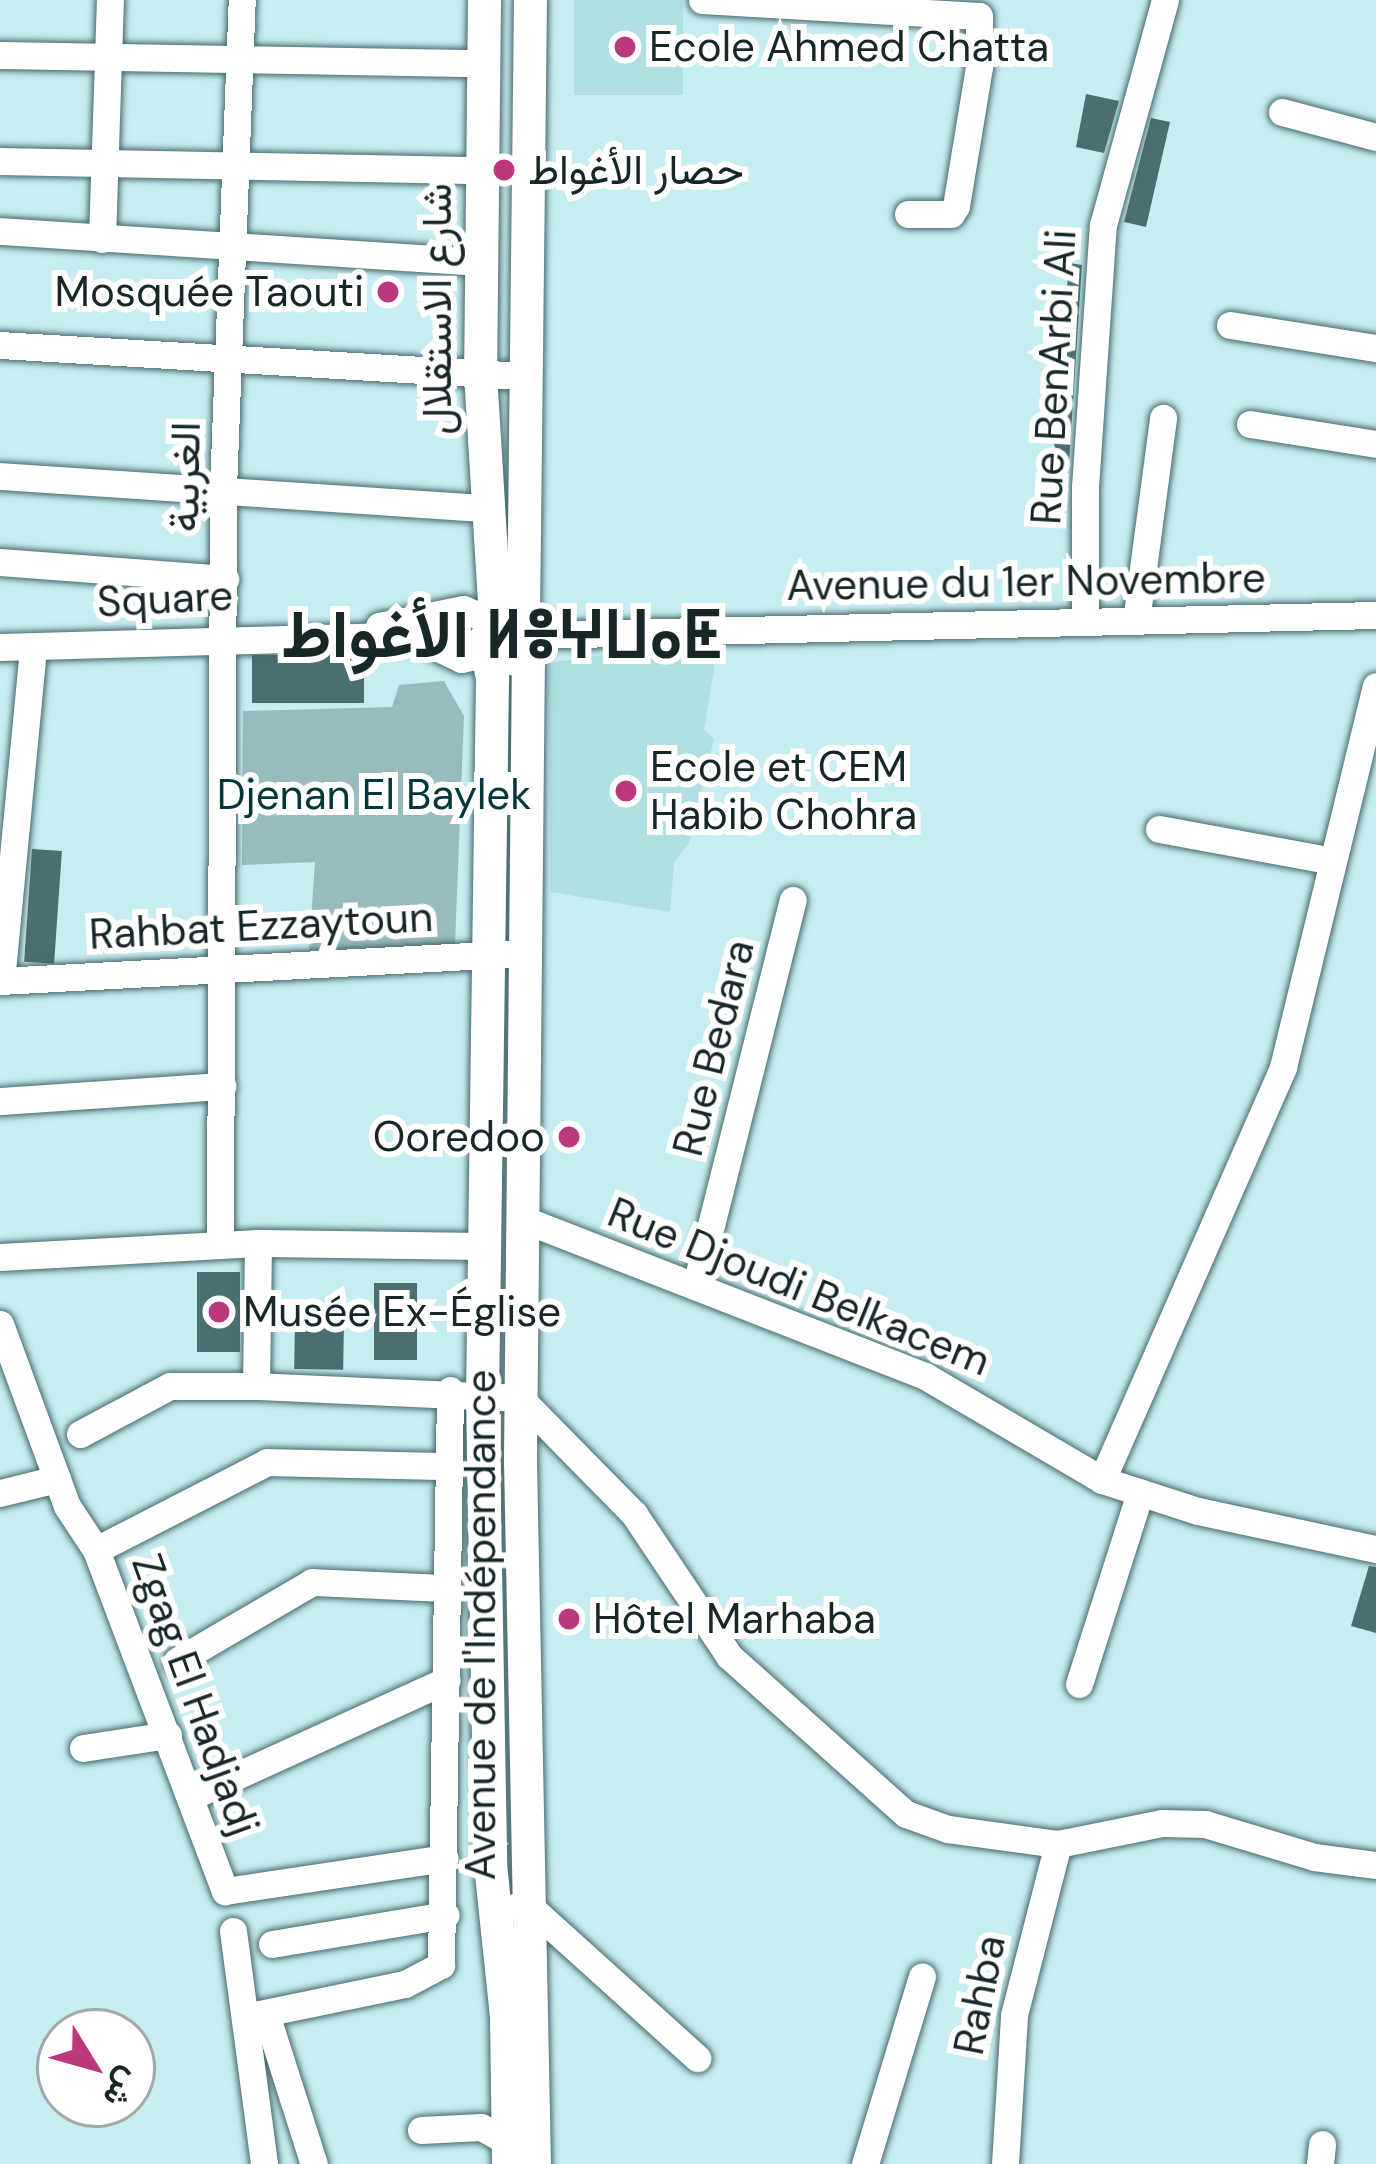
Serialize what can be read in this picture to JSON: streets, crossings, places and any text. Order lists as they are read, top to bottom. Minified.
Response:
{"streets":{"main road":["شارع الاستقلال","Avenue de l'Indépendance"],"street":["Rue BenArbi Ali","الغربية","Avenue du 1er Novembre","Square","Rahbat Ezzaytoun","Rue Bedara","Rue Djoudi Belkacem","Zgag El Hadjadj","Rahba"]},"crossings":[["شارع الاستقلال","Avenue du 1er Novembre"],["شارع الاستقلال","Avenue de l'Indépendance"],["Rue BenArbi Ali","Avenue du 1er Novembre"],["الغربية","Square"],["الغربية","Rahbat Ezzaytoun"],["Avenue du 1er Novembre","Avenue de l'Indépendance"],["Rahbat Ezzaytoun","Avenue de l'Indépendance"],["Rue Bedara","Rue Djoudi Belkacem"],["Rue Djoudi Belkacem","Avenue de l'Indépendance"]],"districts":["الأغواط ⵍⴻⵖⵡⴰⵟ"],"parks":["Djenan El Baylek"],"places":["Ecole Ahmed Chatta","حصار الأغواط","Mosquée Taouti","Ecole et CEM Habib Chohra","Ooredoo","Musée Ex-Église","Hôtel Marhaba"],"north":"bottom right"}
